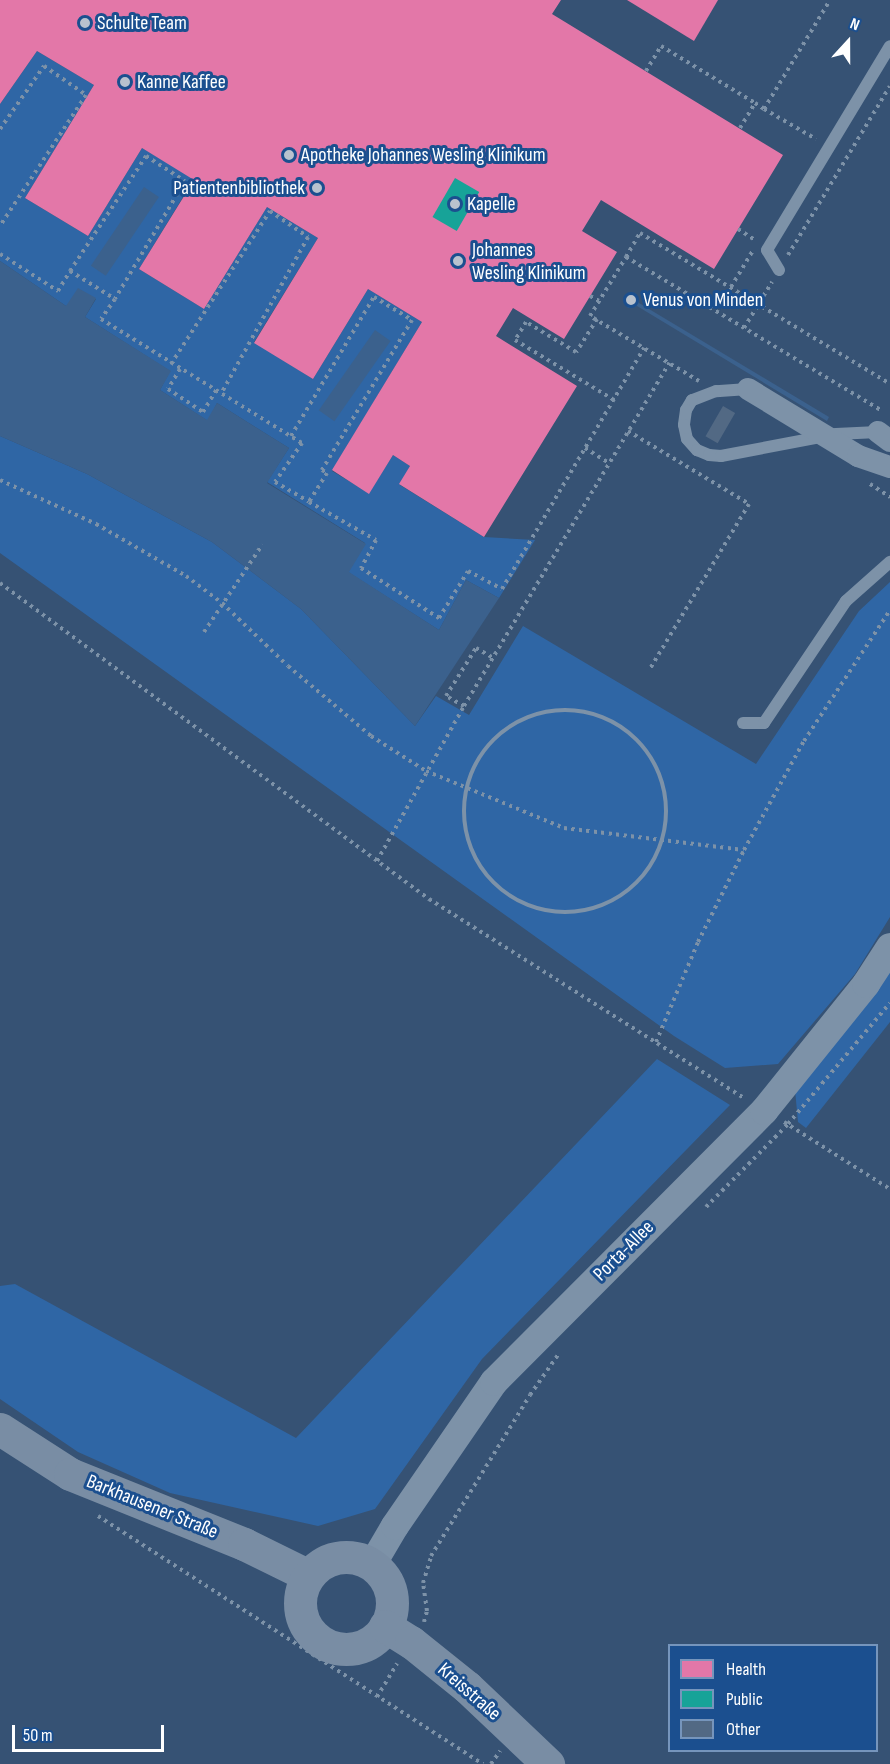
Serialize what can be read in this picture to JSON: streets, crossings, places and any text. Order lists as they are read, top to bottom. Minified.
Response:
{"streets":{"main road":["Barkhausener Straße","Kreisstraße"],"street":["Porta-Allee"]},"crossings":[["Porta-Allee","Barkhausener Straße"],["Porta-Allee","Kreisstraße"],["Barkhausener Straße","Kreisstraße"]],"places":["Schulte Team","Kanne Kaffee","Apotheke Johannes Wesling Klinikum","Patientenbibliothek","Kapelle","Johannes Wesling Klinikum","Venus von Minden"],"legend":["Health","Public","Other"],"scale_bar":"50 m","north":"top"}
